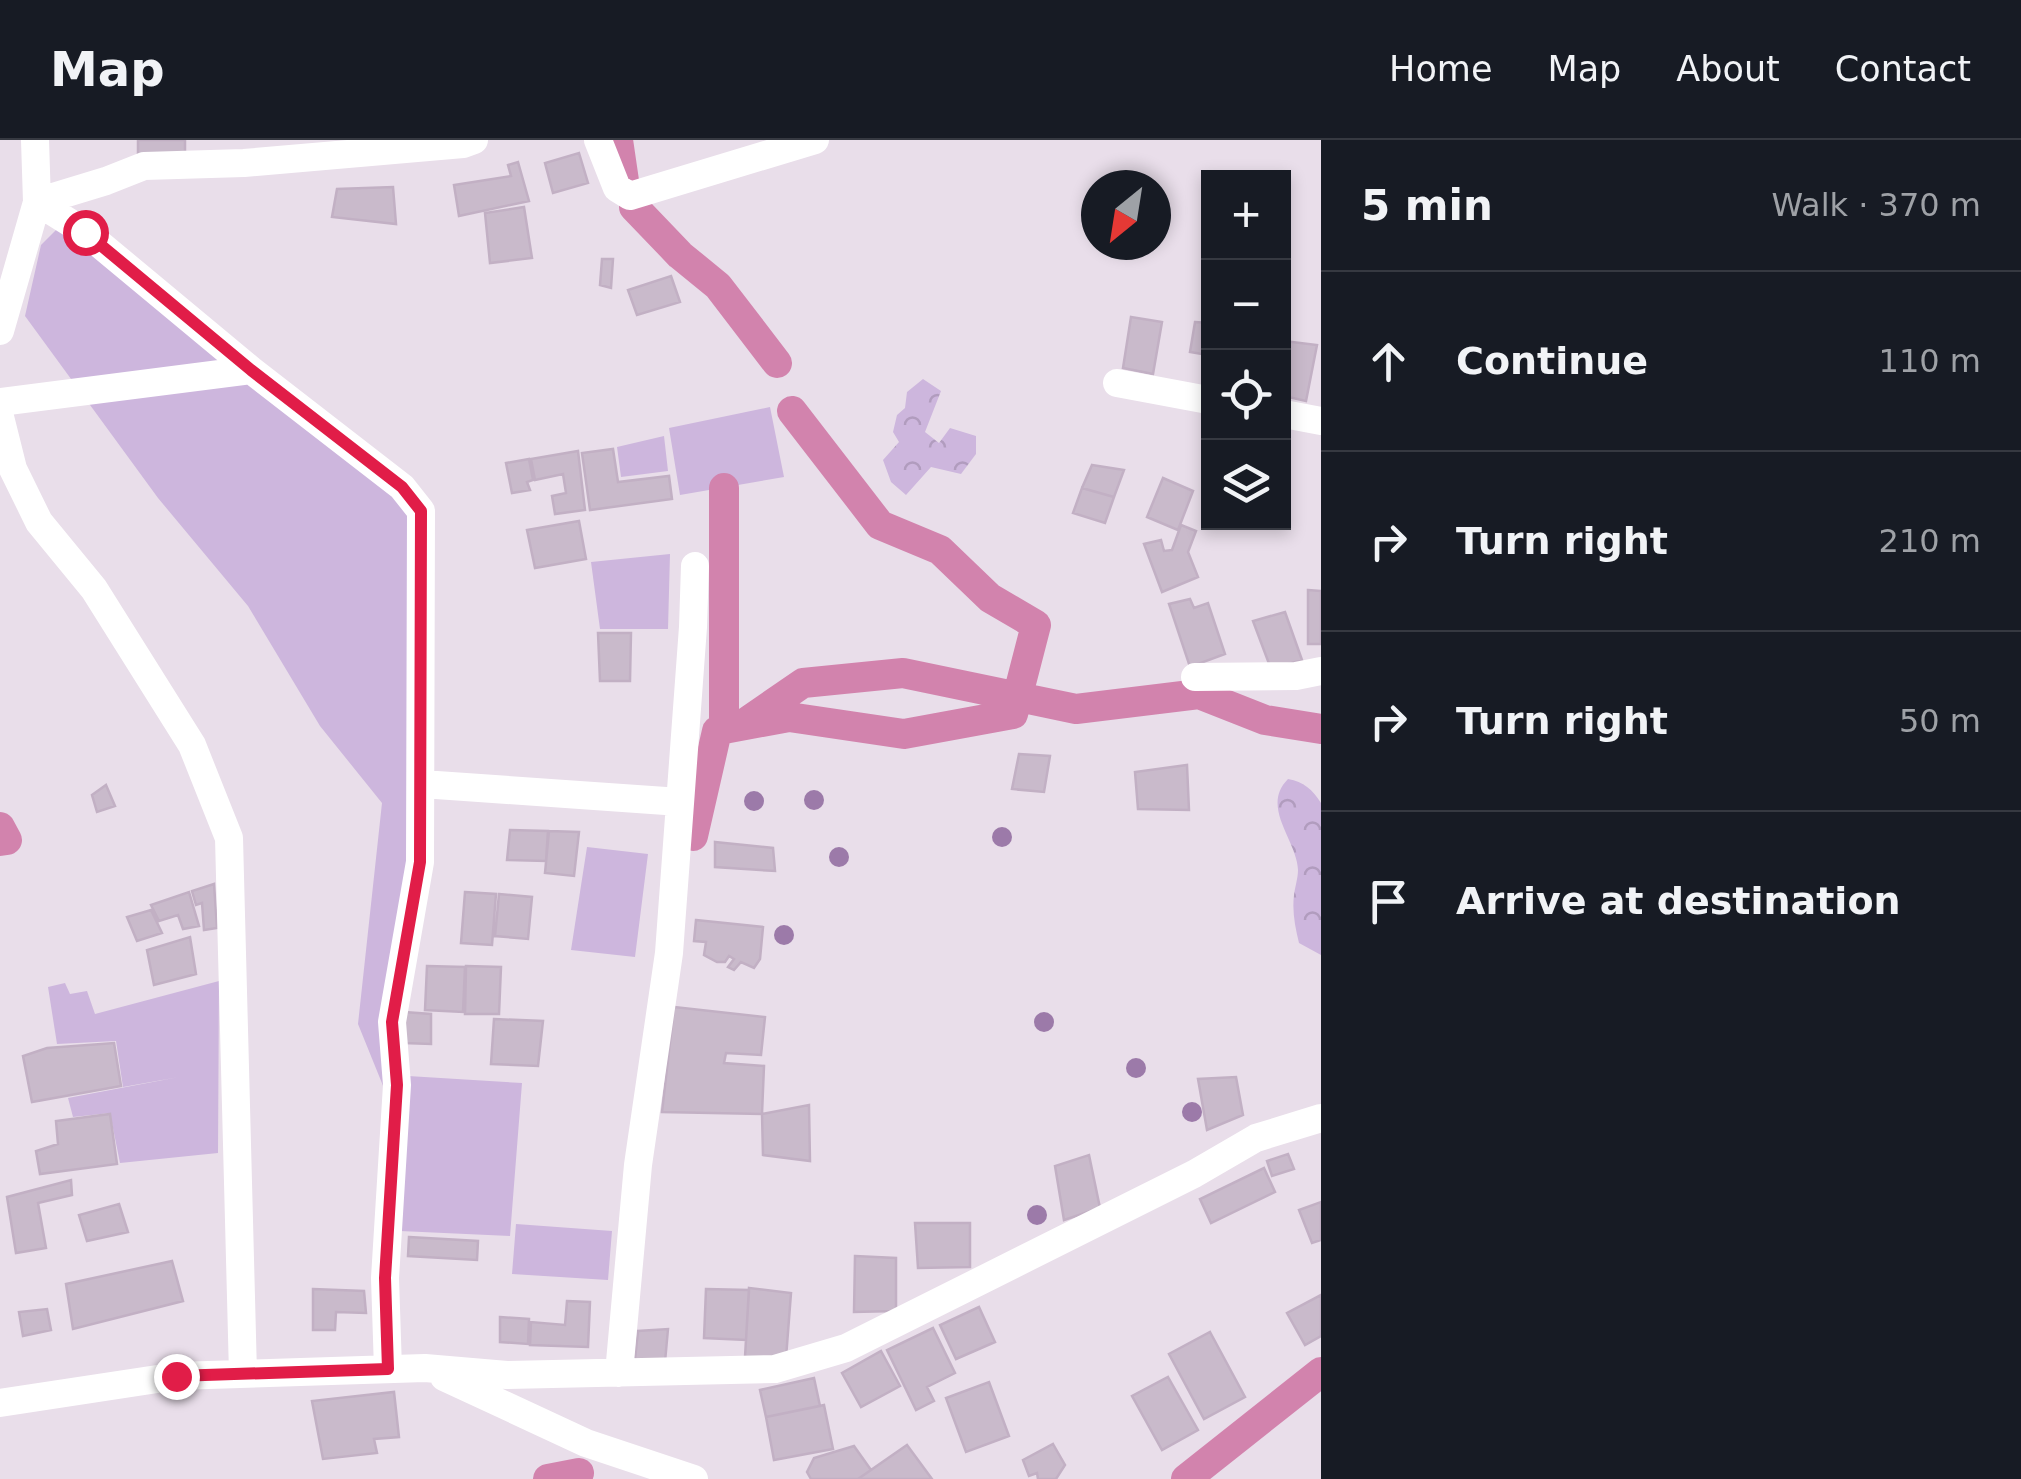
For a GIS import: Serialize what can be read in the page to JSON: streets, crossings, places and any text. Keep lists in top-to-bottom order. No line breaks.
{"north":"bottom left","page":{"header":"Map","nav":["Home","Map","About","Contact"],"heading":["5 min","Walk · 370 m"],"map_buttons":["+","−"],"list":[["Continue","110 m"],["Turn right","210 m"],["Turn right","50 m"],"Arrive at destination"]}}
